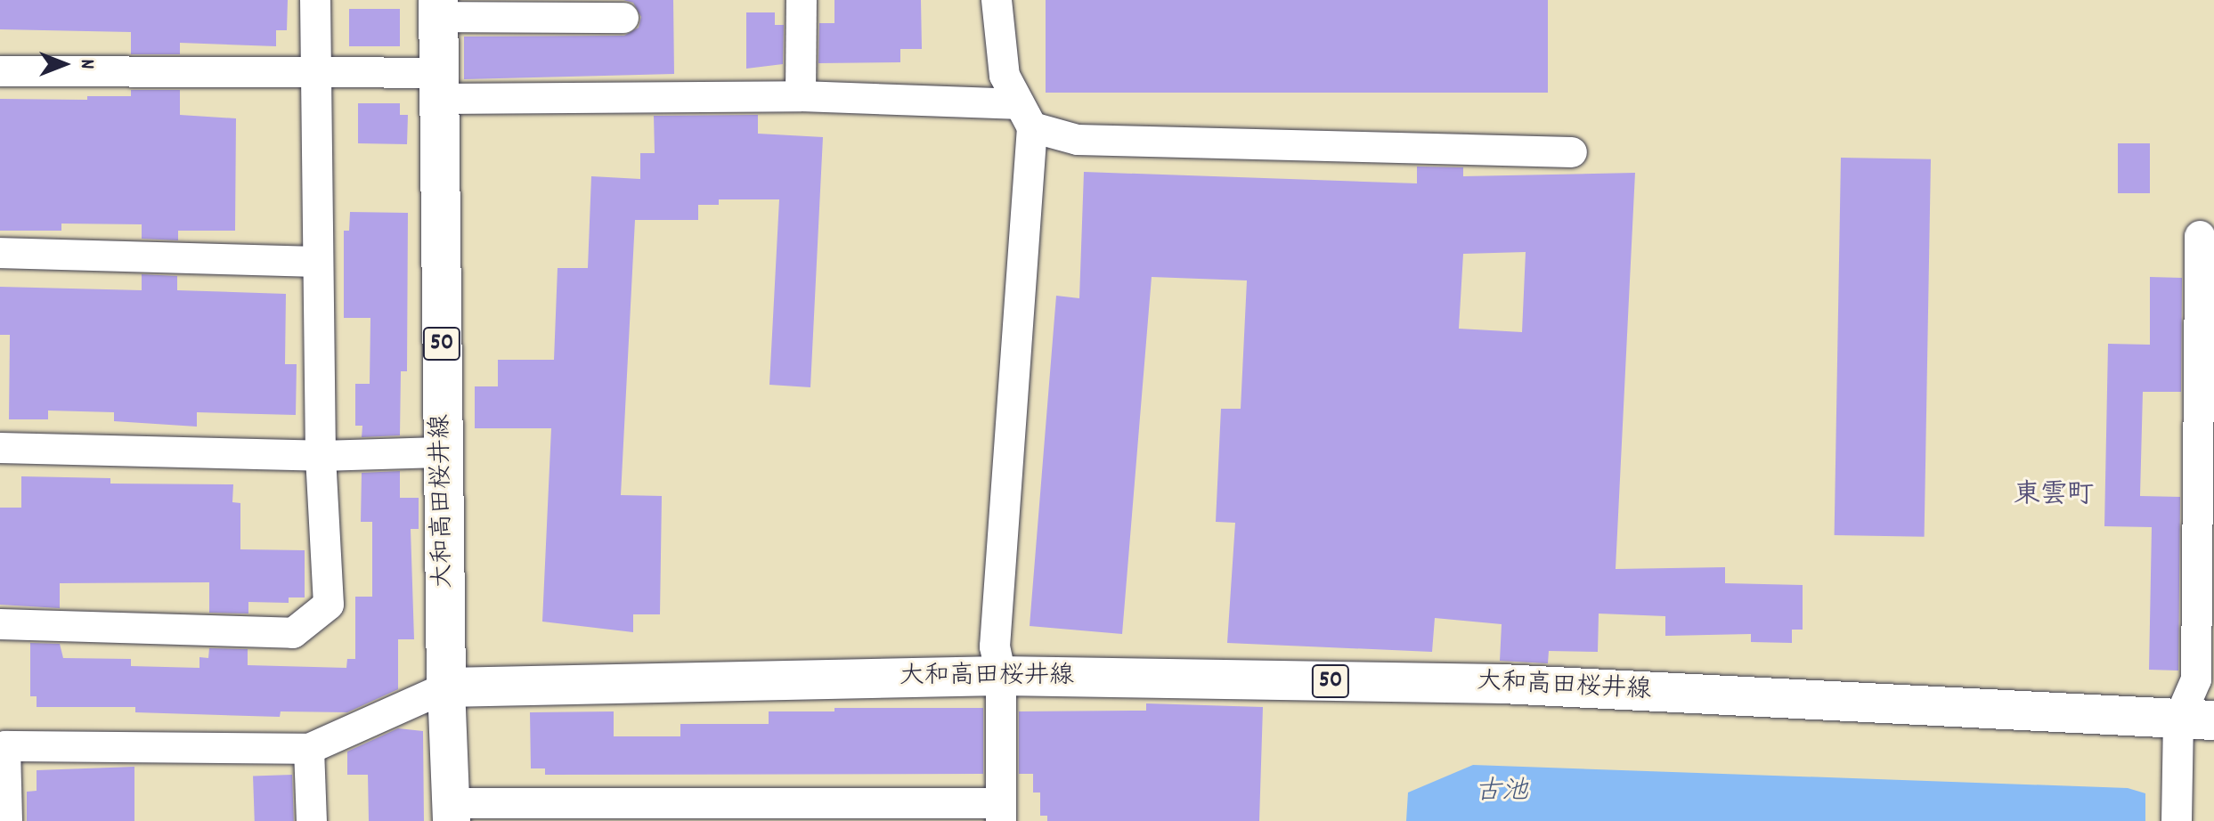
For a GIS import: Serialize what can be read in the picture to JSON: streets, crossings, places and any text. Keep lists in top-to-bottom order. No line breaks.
{"streets":{"main road":["50","大和高田桜井線"]},"districts":["東雲町"],"water":["古池"],"north":"right"}
